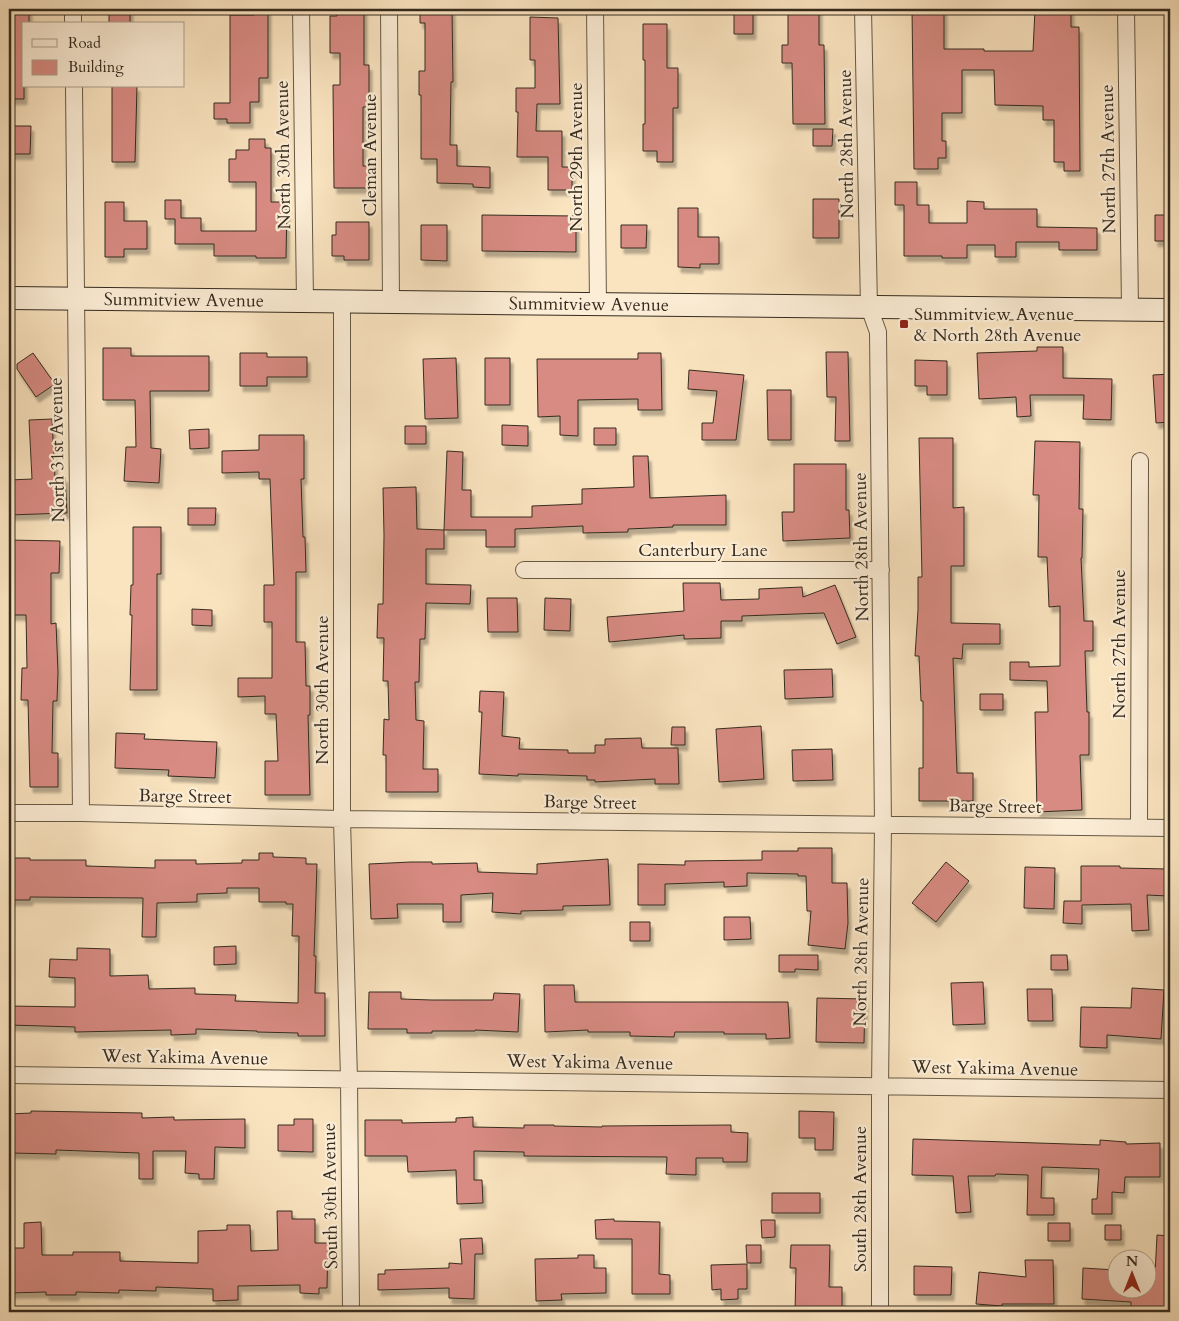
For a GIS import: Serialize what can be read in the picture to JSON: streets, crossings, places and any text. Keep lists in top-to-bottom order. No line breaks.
{"streets":{"main road":["Summitview Avenue"],"street":["North 28th Avenue","North 30th Avenue","Cleman Avenue","North 29th Avenue","North 27th Avenue","North 31st Avenue","Canterbury Lane","Barge Street","West Yakima Avenue","South 30th Avenue","South 28th Avenue"]},"crossings":[["North 28th Avenue","Summitview Avenue"],["North 28th Avenue","Canterbury Lane"],["North 28th Avenue","Barge Street"],["North 28th Avenue","West Yakima Avenue"],["North 28th Avenue","South 28th Avenue"],["North 30th Avenue","Summitview Avenue"],["North 30th Avenue","Barge Street"],["North 30th Avenue","West Yakima Avenue"],["North 30th Avenue","South 30th Avenue"],["Cleman Avenue","Summitview Avenue"],["North 29th Avenue","Summitview Avenue"],["North 27th Avenue","Summitview Avenue"],["North 27th Avenue","Barge Street"],["Summitview Avenue","North 31st Avenue"],["North 31st Avenue","Barge Street"],["West Yakima Avenue","South 30th Avenue"],["West Yakima Avenue","South 28th Avenue"]],"places":{"transit":["Summitview Avenue & North 28th Avenue"]},"legend":["Road","Building"],"north":"top"}
